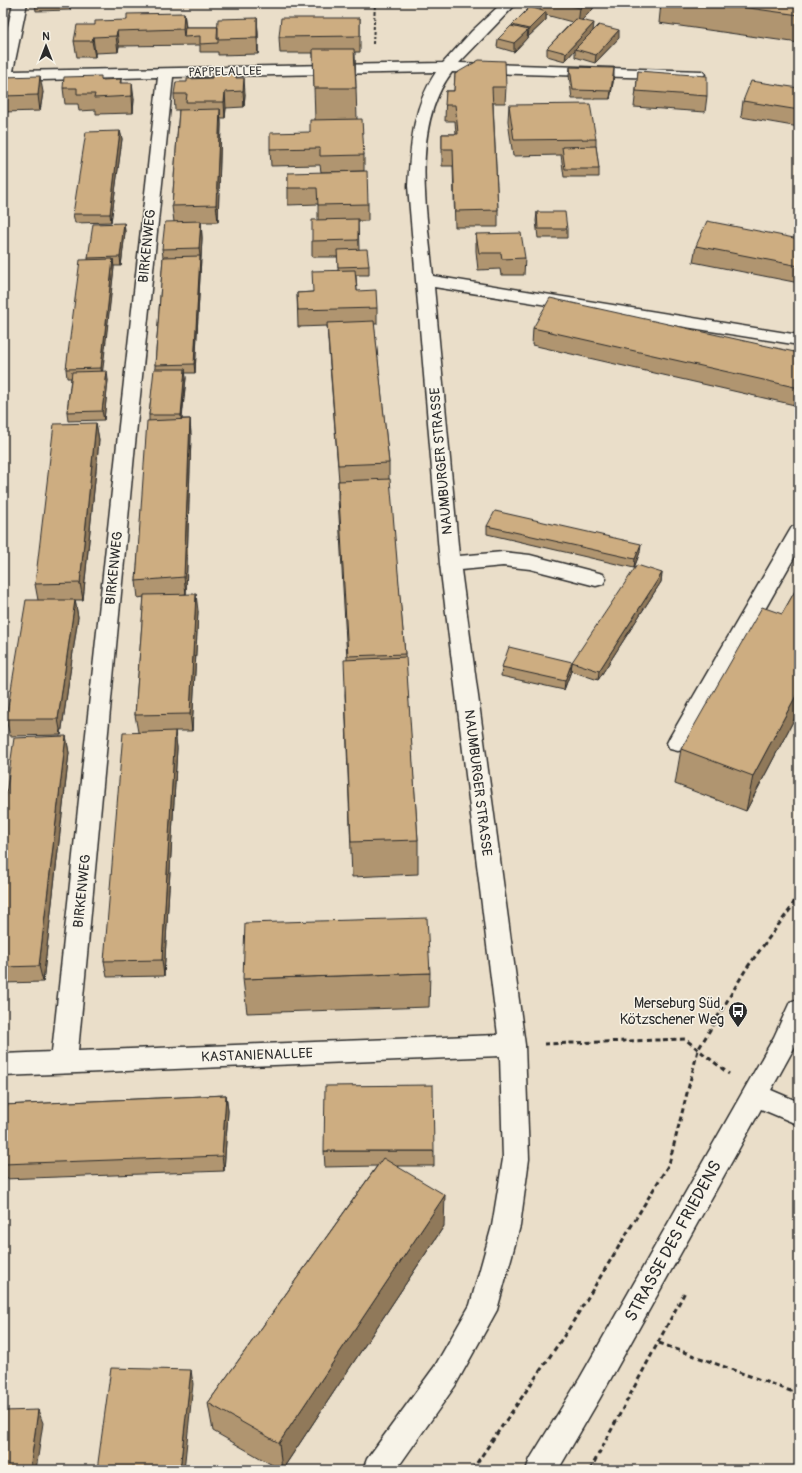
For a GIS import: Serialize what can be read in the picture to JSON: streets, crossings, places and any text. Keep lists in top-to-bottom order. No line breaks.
{"streets":{"street":["PAPPELALLEE","BIRKENWEG","NAUMBURGER STRASSE","KASTANIENALLEE","STRASSE DES FRIEDENS"]},"crossings":[["PAPPELALLEE","BIRKENWEG"],["PAPPELALLEE","NAUMBURGER STRASSE"],["BIRKENWEG","KASTANIENALLEE"],["NAUMBURGER STRASSE","KASTANIENALLEE"]],"places":{"bus stop":["Merseburg Süd, Kötzschener Weg"]},"north":"top"}
